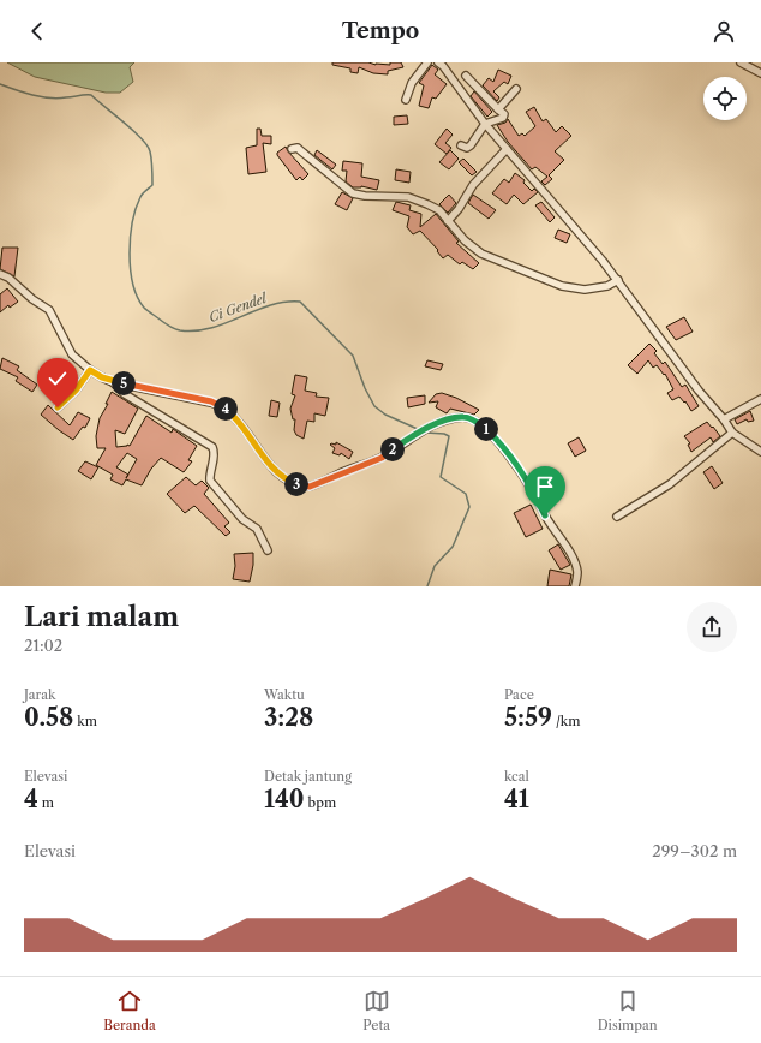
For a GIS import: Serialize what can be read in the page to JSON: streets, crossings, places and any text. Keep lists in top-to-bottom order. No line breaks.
{"water":["Ci Gendel"],"page":{"header":"Tempo","pins":["5","4","1","2","3"],"heading":["Lari malam","21:02"],"stats":[["Jarak","0.58 km"],["Waktu","3:28"],["Pace","5:59 /km"],["Elevasi","4 m"],["Detak jantung","140 bpm"],["kcal","41"]],"chart":["Elevasi","299–302 m"],"tabs":["Beranda","Peta","Disimpan"]}}
